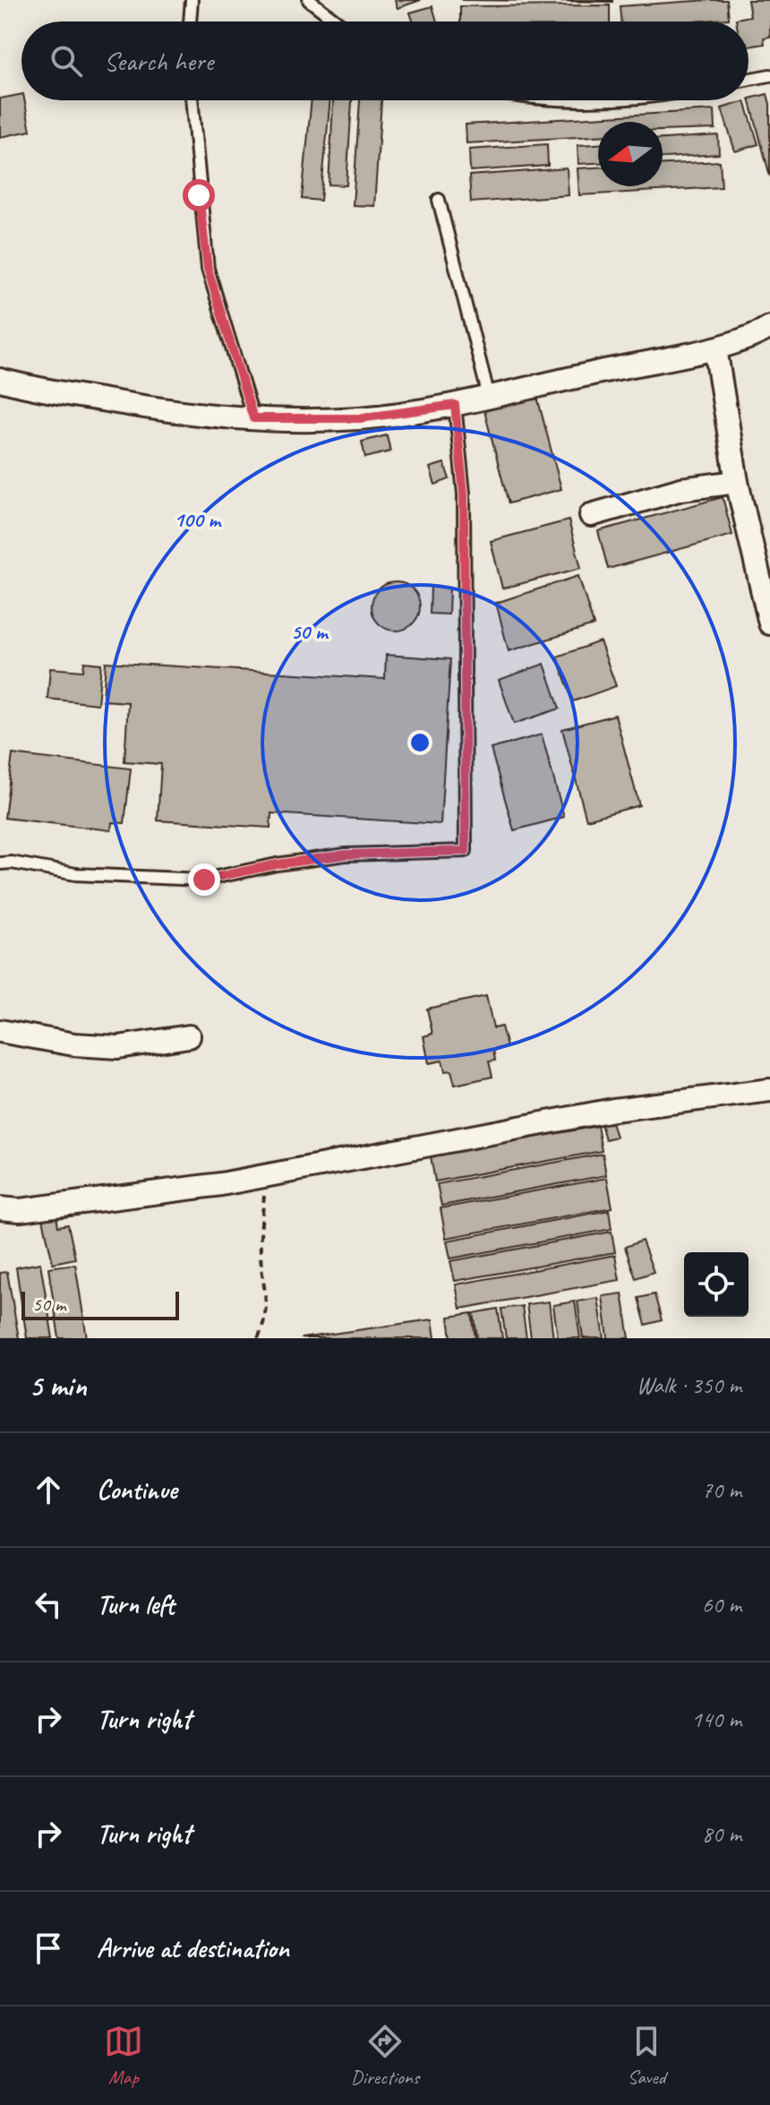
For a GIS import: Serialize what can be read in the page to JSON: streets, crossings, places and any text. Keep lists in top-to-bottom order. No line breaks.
{"scale_bar":"50 m","north":"left","page":{"search":"Search here","scale":"50 m","heading":["5 min","Walk · 350 m"],"list":[["Continue","70 m"],["Turn left","60 m"],["Turn right","140 m"],["Turn right","80 m"],"Arrive at destination"],"nav":["Map","Directions","Saved"]},"rings":["100 m","50 m"]}
